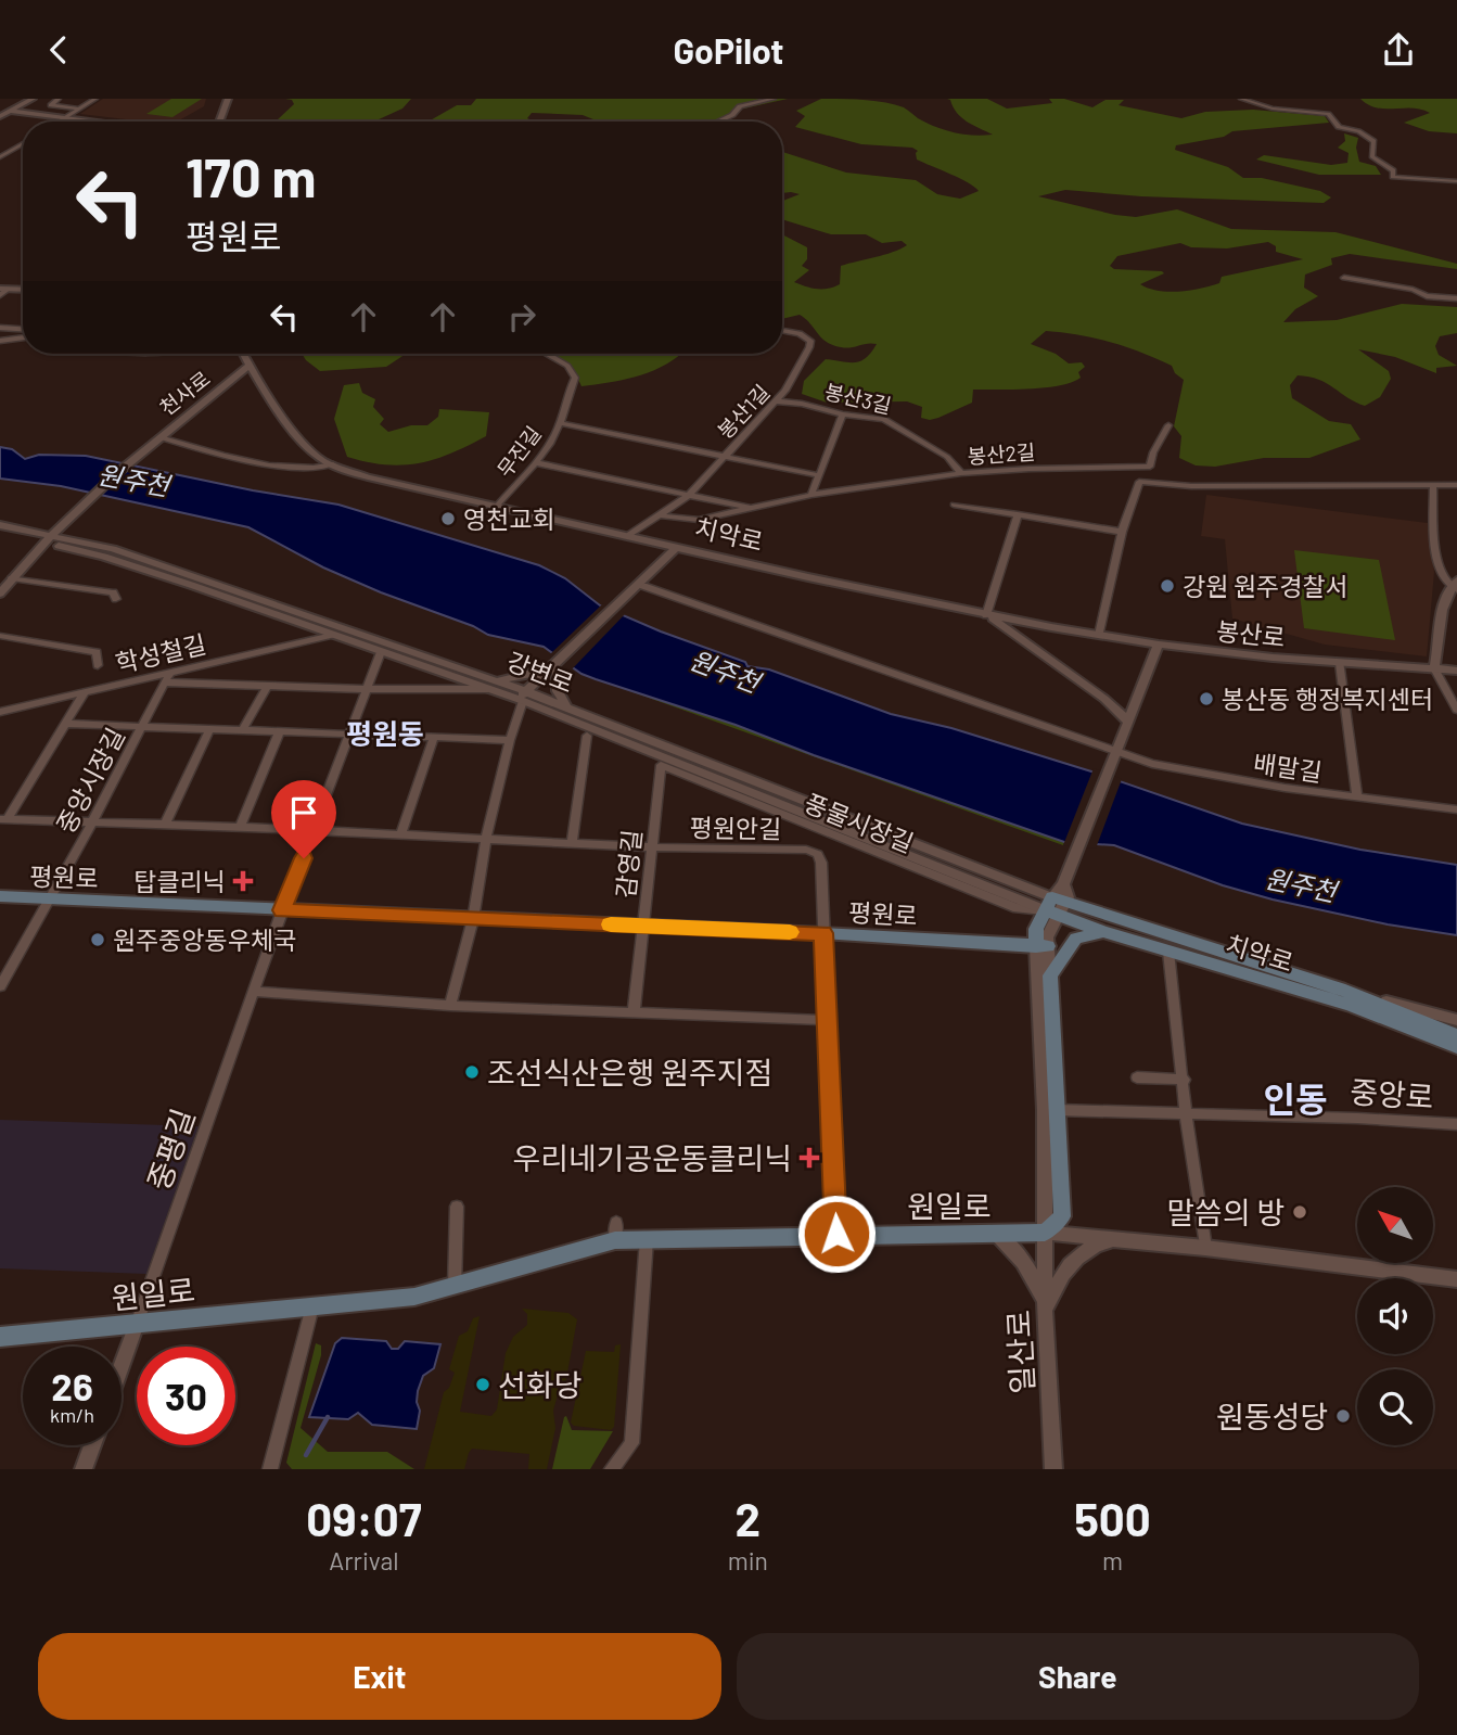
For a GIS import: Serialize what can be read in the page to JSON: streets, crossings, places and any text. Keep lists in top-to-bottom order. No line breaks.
{"streets":{"main road":["치악로","평원로","원일로"],"street":["천사로","봉산3길","봉산1길","무진길","봉산2길","봉산로","학성철길","강변로","배말길","중앙시장길","풍물시장길","평원안길","감영길","중앙로","중평길","일산로"]},"crossings":[["천사로","치악로"],["천사로","강변로"],["봉산3길","봉산1길"],["봉산3길","봉산2길"],["봉산1길","무진길"],["봉산1길","봉산2길"],["봉산1길","치악로"],["무진길","치악로"],["치악로","봉산로"],["치악로","강변로"],["치악로","풍물시장길"],["학성철길","강변로"],["학성철길","중앙시장길"],["학성철길","평원안길"],["강변로","풍물시장길"],["강변로","중평길"],["중앙시장길","평원안길"],["중앙시장길","평원로"],["풍물시장길","감영길"],["평원안길","감영길"],["평원안길","평원로"],["평원안길","중평길"],["감영길","평원로"],["평원로","중평길"],["중평길","원일로"],["원일로","일산로"]],"districts":["평원동","인동"],"water":["원주천"],"places":{"other":["영천교회","강원 원주경찰서","봉산동 행정복지센터","원주중앙동우체국","조선식산은행 원주지점","말씀의 방","선화당","원동성당"],"health":["탑클리닉","우리네기공운동클리닉"]},"north":"top left","page":{"header":"GoPilot","turn":["170 m","평원로"],"speed":"26 km/h","limit":"30","eta":["09:07","Arrival","2","min","500","m"],"buttons":["Exit","Share"]}}
